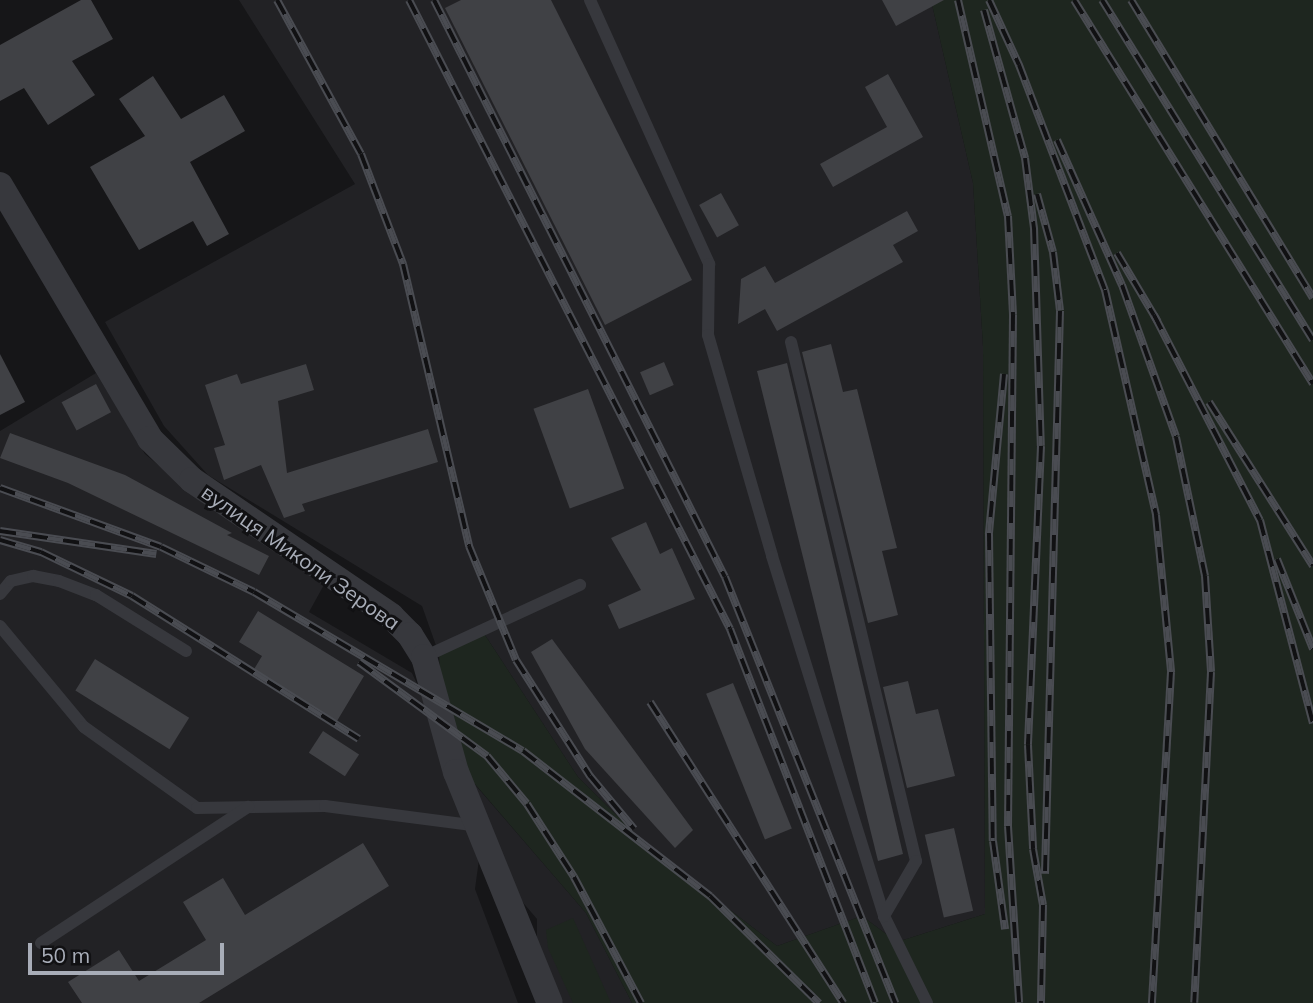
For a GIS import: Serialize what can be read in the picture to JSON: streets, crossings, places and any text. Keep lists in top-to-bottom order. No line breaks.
{"streets":{"street":["вулиця Миколи Зерова"]},"scale_bar":"50 m"}
